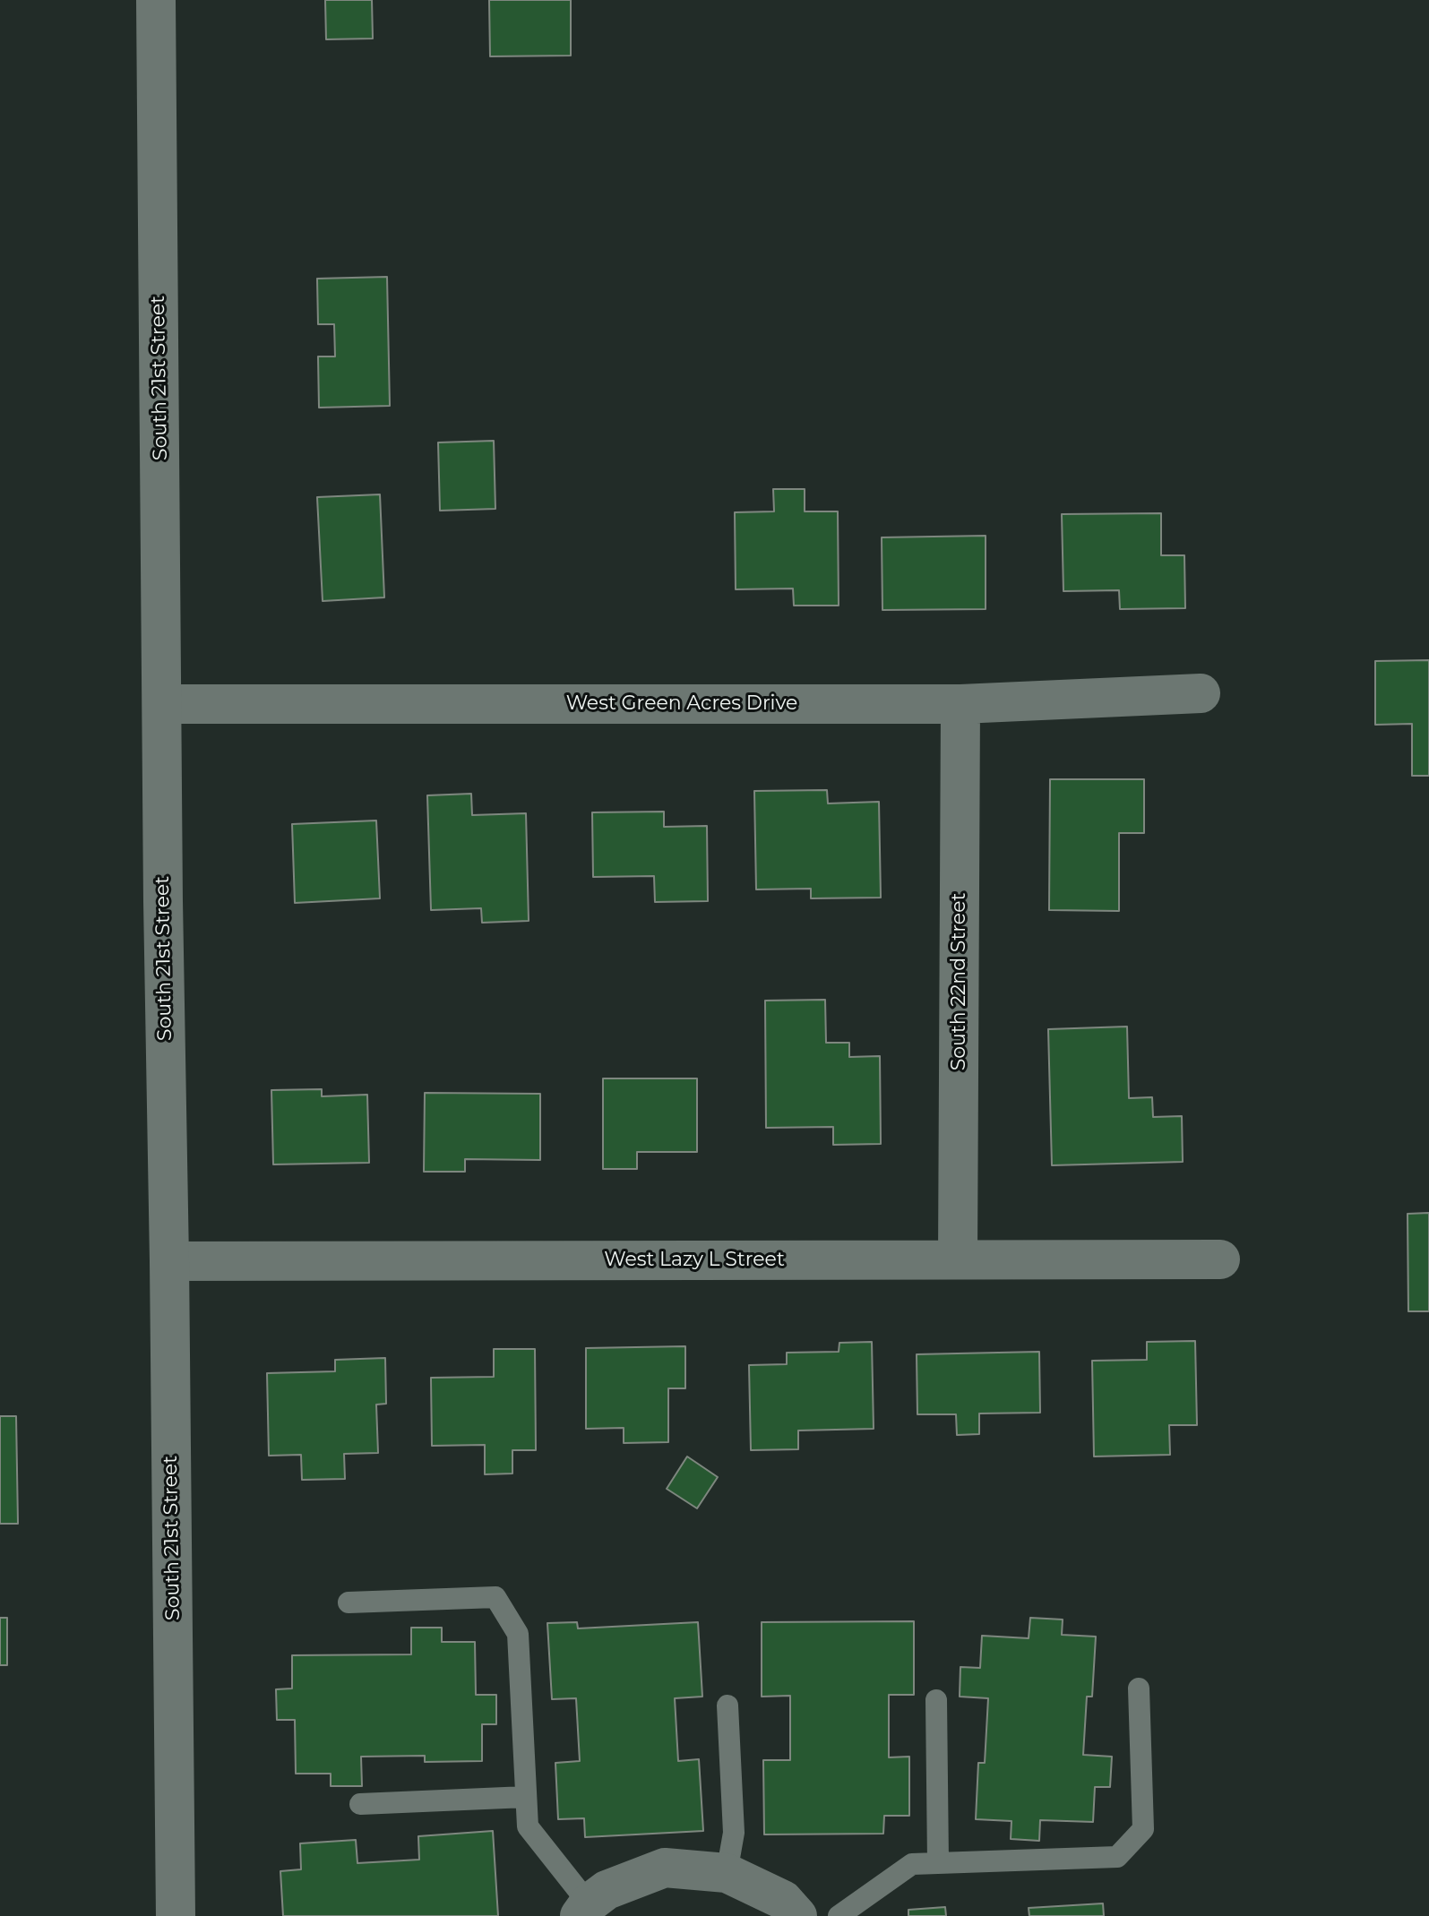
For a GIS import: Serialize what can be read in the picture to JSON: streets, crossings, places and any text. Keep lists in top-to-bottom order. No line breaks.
{"streets":{"street":["South 21st Street","West Green Acres Drive","South 22nd Street","West Lazy L Street"]},"crossings":[["South 21st Street","West Green Acres Drive"],["South 21st Street","West Lazy L Street"],["West Green Acres Drive","South 22nd Street"],["South 22nd Street","West Lazy L Street"]]}
